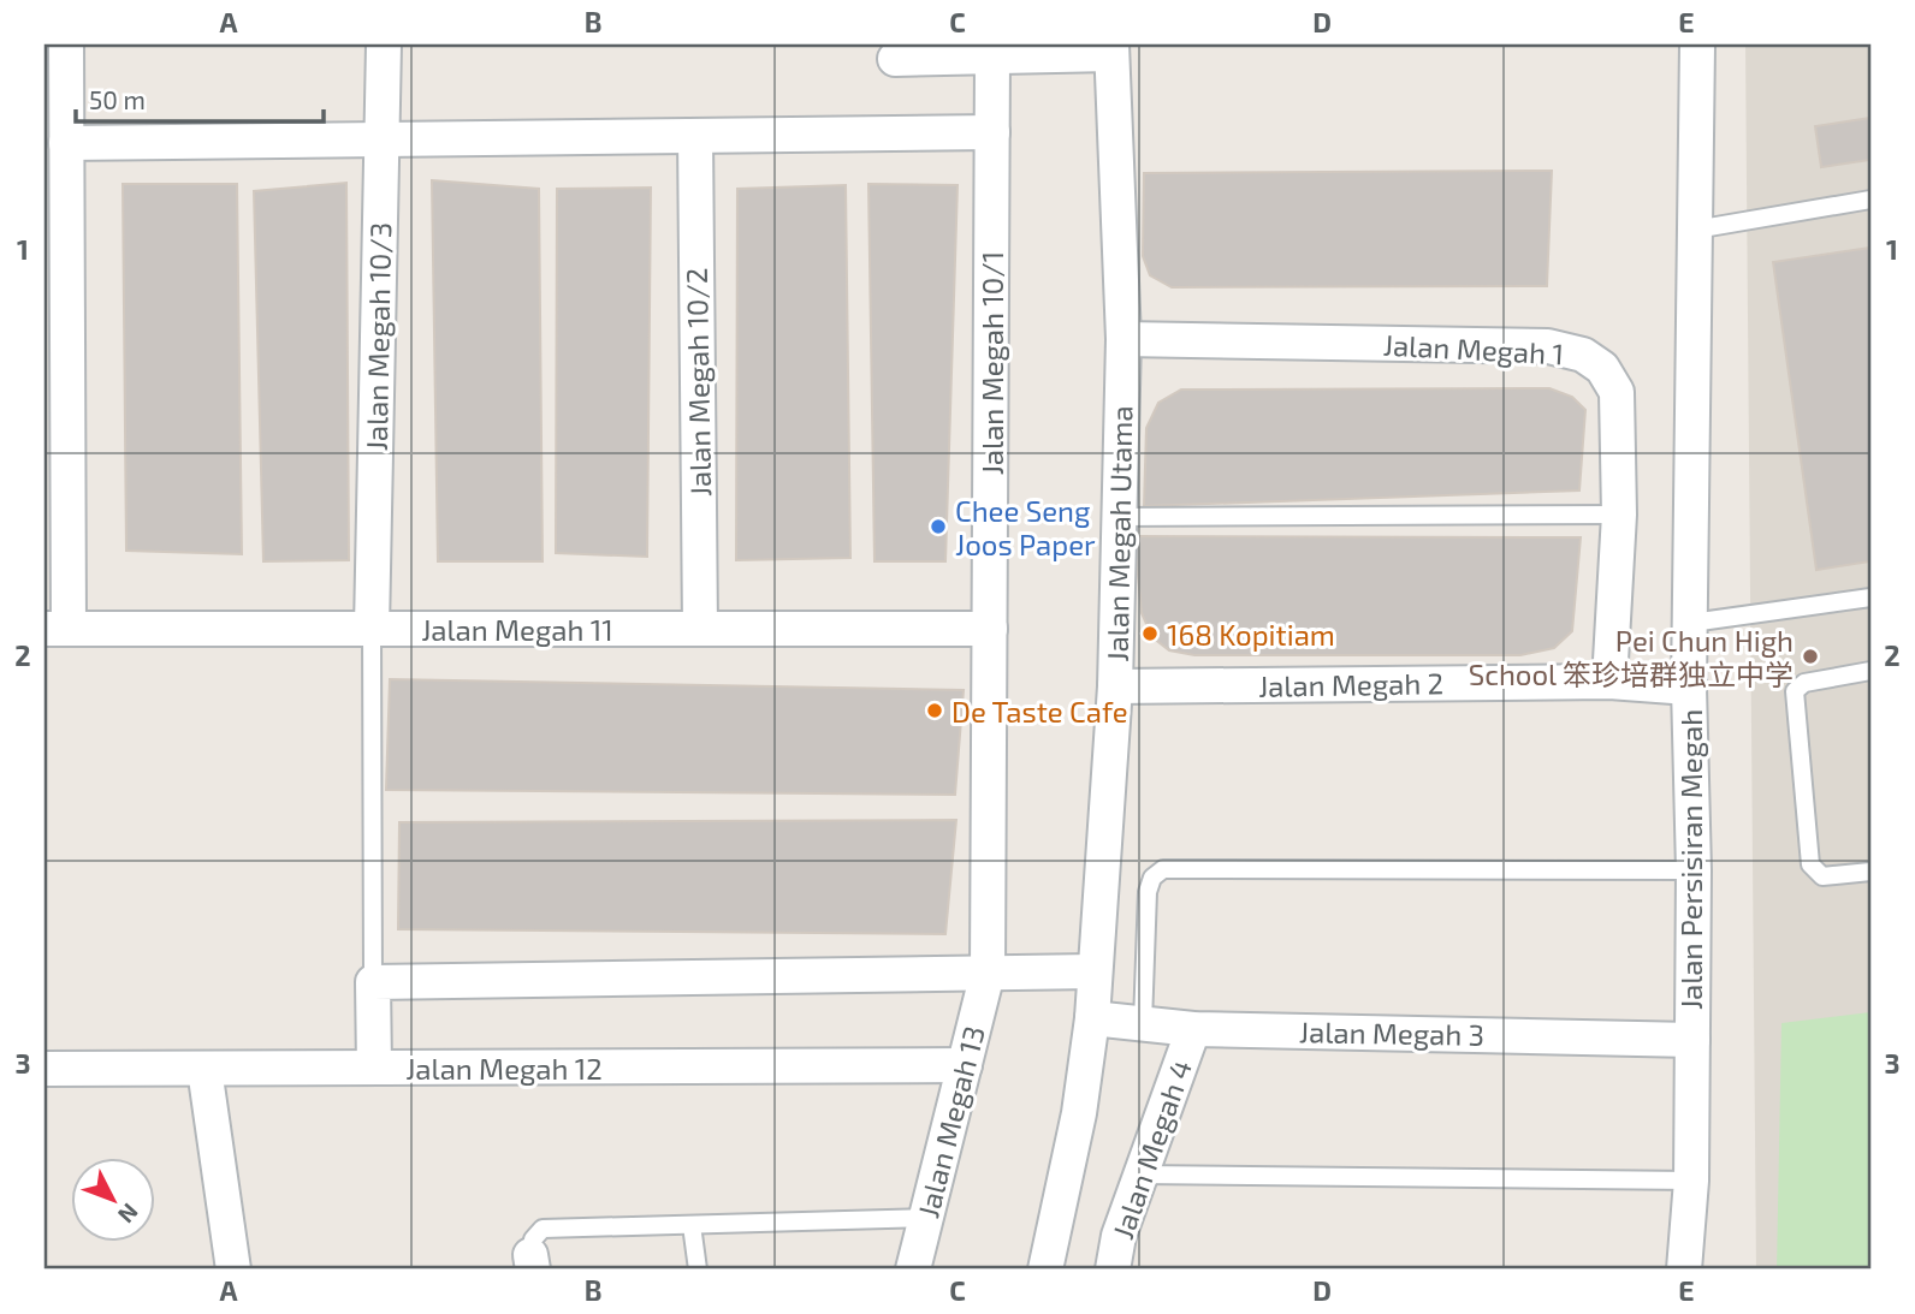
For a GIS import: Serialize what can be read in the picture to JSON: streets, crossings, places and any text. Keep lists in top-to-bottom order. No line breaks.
{"streets":{"street":["Jalan Megah 10/3","Jalan Megah 1","Jalan Megah 10/1","Jalan Megah 10/2","Jalan Megah Utama","Jalan Megah 11","Jalan Megah 2","Jalan Persisiran Megah","Jalan Megah 3","Jalan Megah 12","Jalan Megah 13","Jalan Megah 4"]},"crossings":[["Jalan Megah 10/3","Jalan Megah 11"],["Jalan Megah 1","Jalan Megah Utama"],["Jalan Megah 1","Jalan Megah 2"],["Jalan Megah 10/1","Jalan Megah 11"],["Jalan Megah 10/1","Jalan Megah 13"],["Jalan Megah 10/2","Jalan Megah 11"],["Jalan Megah Utama","Jalan Megah 2"],["Jalan Megah Utama","Jalan Megah 3"],["Jalan Megah 2","Jalan Persisiran Megah"],["Jalan Persisiran Megah","Jalan Megah 3"],["Jalan Megah 3","Jalan Megah 4"],["Jalan Megah 12","Jalan Megah 13"]],"places":["Chee Seng Joos Paper","168 Kopitiam","Pei Chun High School 笨珍培群独立中学","De Taste Cafe"],"scale_bar":"50 m","north":"bottom right","grid":{"columns":["A","B","C","D","E"],"rows":["1","2","3"]}}
